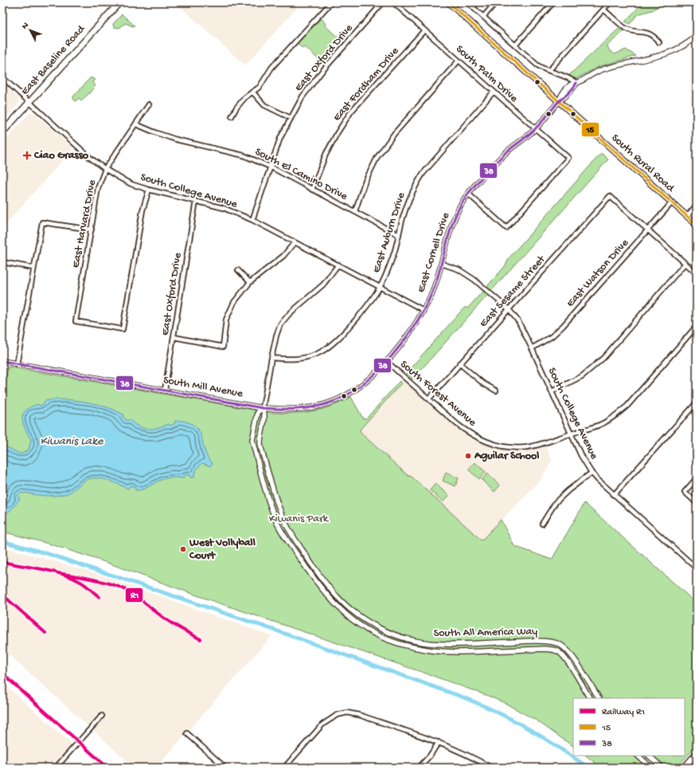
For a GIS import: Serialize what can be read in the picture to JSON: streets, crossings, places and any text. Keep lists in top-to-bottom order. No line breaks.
{"streets":{"main road":["East Baseline Road","South Rural Road"],"street":["East Oxford Drive","South Palm Drive","East Fordham Drive","South El Camino Drive","South College Avenue","East Harvard Drive","East Auburn Drive","East Cornell Drive","East Watson Drive","East Sesame Street","South Mill Avenue","South Forest Avenue","South All America Way"]},"crossings":[["East Oxford Drive","South El Camino Drive"],["East Oxford Drive","South College Avenue"],["East Oxford Drive","South Mill Avenue"],["East Baseline Road","South College Avenue"],["South Palm Drive","East Fordham Drive"],["South Palm Drive","East Auburn Drive"],["South Palm Drive","East Cornell Drive"],["East Fordham Drive","South El Camino Drive"],["South Rural Road","East Cornell Drive"],["South Rural Road","East Watson Drive"],["South El Camino Drive","East Harvard Drive"],["South El Camino Drive","East Auburn Drive"],["South College Avenue","East Harvard Drive"],["South College Avenue","East Auburn Drive"],["South College Avenue","East Cornell Drive"],["South College Avenue","East Watson Drive"],["South College Avenue","East Sesame Street"],["South College Avenue","South Forest Avenue"],["East Cornell Drive","South Mill Avenue"],["East Cornell Drive","South Forest Avenue"],["East Watson Drive","East Sesame Street"],["East Sesame Street","South Forest Avenue"],["South Mill Avenue","South Forest Avenue"],["South Mill Avenue","South All America Way"]],"water":["Kiwanis Lake"],"parks":["Kiwanis Park"],"places":{"health":["Ciao Grasso"],"other":["Aguilar School","West Vollyball Court"]},"lines":["transit line 15","transit line 38","rail line R1"],"legend":["Railway R1","15","38"],"north":"top left"}
